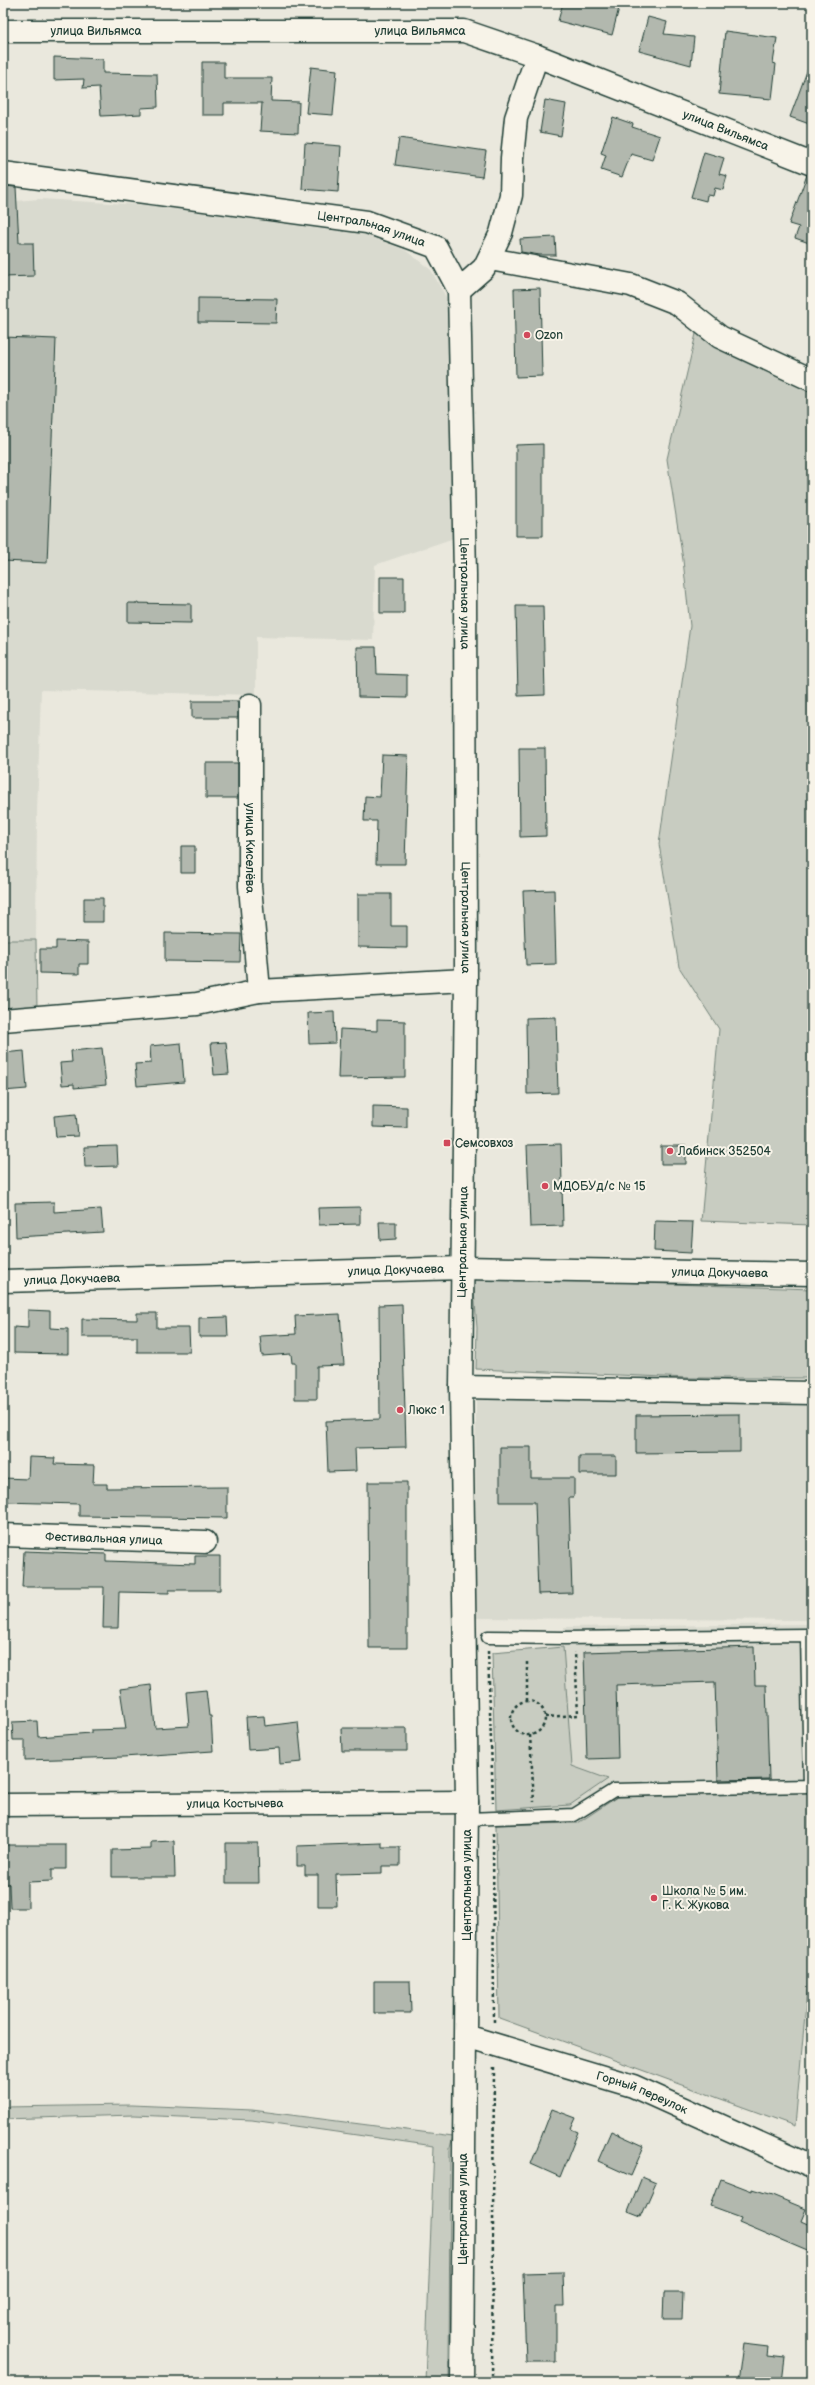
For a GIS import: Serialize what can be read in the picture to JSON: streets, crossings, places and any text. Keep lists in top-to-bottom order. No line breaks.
{"streets":{"street":["улица Вильямса","Центральная улица","улица Киселёва","улица Докучаева","Фестивальная улица","улица Костычева","Горный переулок"]},"crossings":[["Центральная улица","улица Докучаева"],["Центральная улица","улица Костычева"],["Центральная улица","Горный переулок"]],"places":{"other":["Ozon","Лабинск 352504","МДОБУд/с № 15","Люкс 1","Школа № 5 им. Г. К. Жукова"],"transit":["Семсовхоз"]}}
